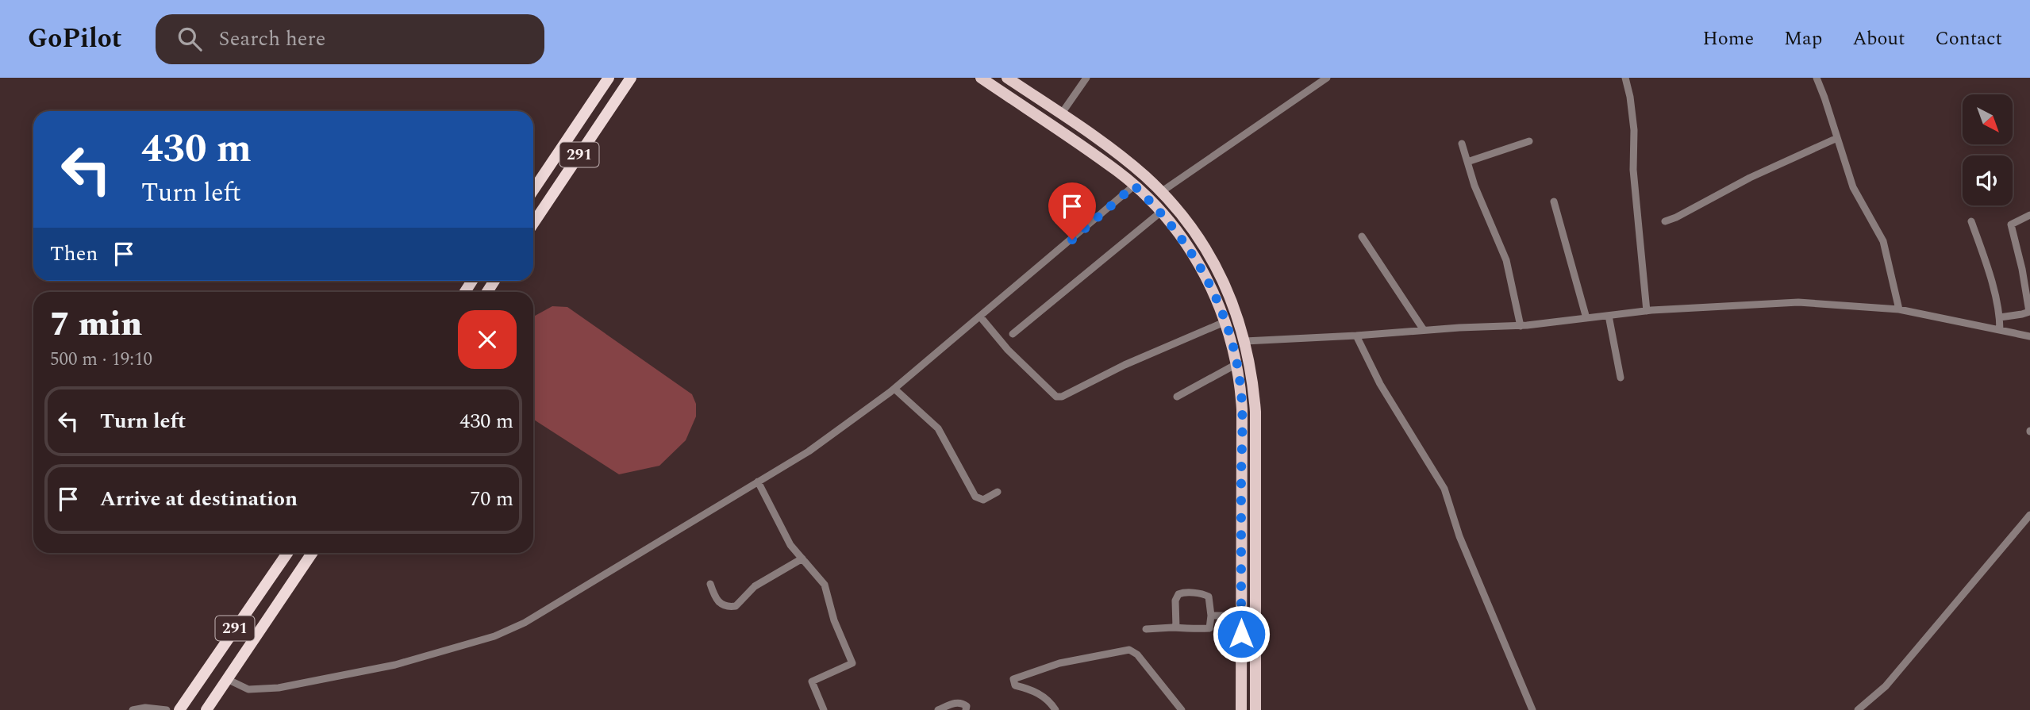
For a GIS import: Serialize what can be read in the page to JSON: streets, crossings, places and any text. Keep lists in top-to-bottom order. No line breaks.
{"streets":{"highway":["291"]},"north":"bottom right","page":{"header":"GoPilot","search":"Search here","nav":["Home","Map","About","Contact"],"turn":["430 m","Turn left"],"then":"Then","heading":["7 min","500 m · 19:10"],"list":[{"name":"Turn left","value":"430 m"},{"name":"Arrive at destination","value":"70 m"}]}}
